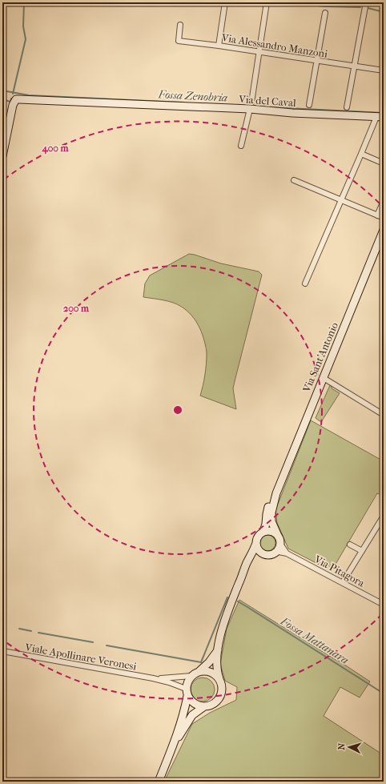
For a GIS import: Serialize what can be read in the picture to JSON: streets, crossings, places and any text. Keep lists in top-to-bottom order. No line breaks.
{"streets":{"main road":["Via del Caval","Via Sant'Antonio"],"street":["Via Alessandro Manzoni","Via Pitagora","Viale Apollinare Veronesi"]},"crossings":[["Via Sant'Antonio","Via Pitagora"],["Via Sant'Antonio","Viale Apollinare Veronesi"]],"water":["Fossa Zenobria","Fossa Mattanara"],"north":"left","rings":["400 m","200 m"]}
